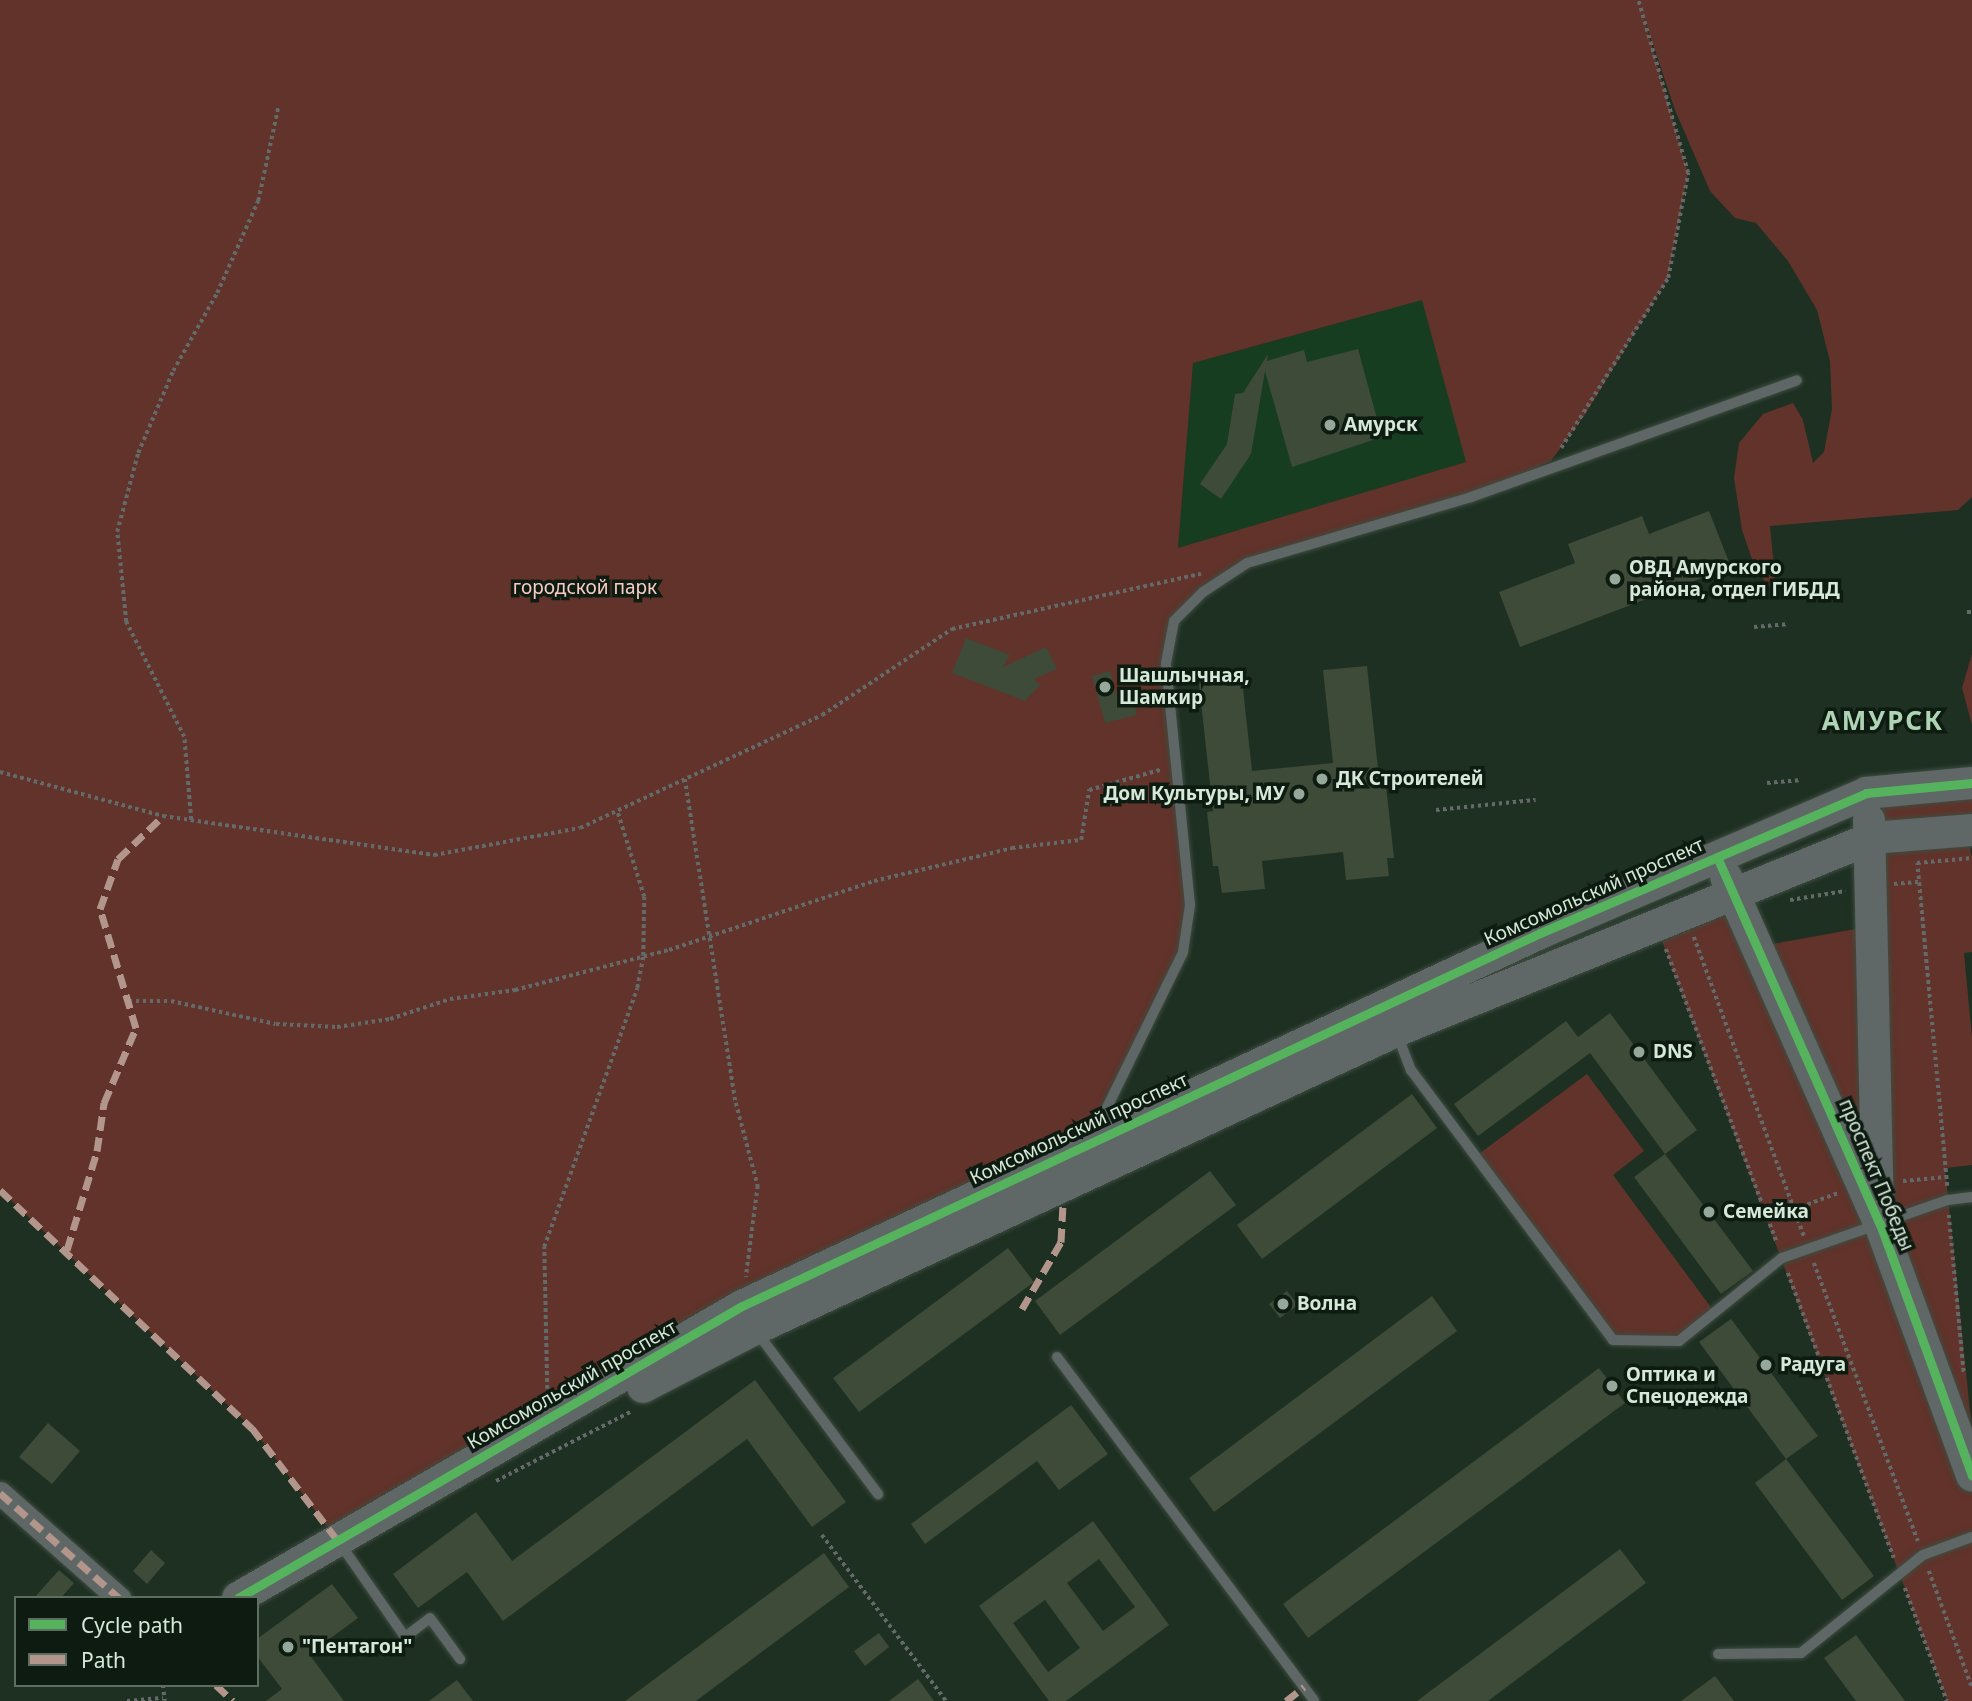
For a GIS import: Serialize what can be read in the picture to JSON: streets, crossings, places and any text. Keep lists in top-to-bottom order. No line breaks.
{"streets":{"street":["Комсомольский проспект","проспект Победы"]},"crossings":[["Комсомольский проспект","проспект Победы"]],"districts":["АМУРСК"],"parks":["городской парк"],"places":["Амурск","ОВД Амурского района, отдел ГИБДД","Шашлычная, Шамкир","ДК Строителей","Дом Культуры, МУ","DNS","Семейка","Волна","Радуга","Оптика и Спецодежда","\"Пентагон\""],"legend":["Cycle path","Path"]}
